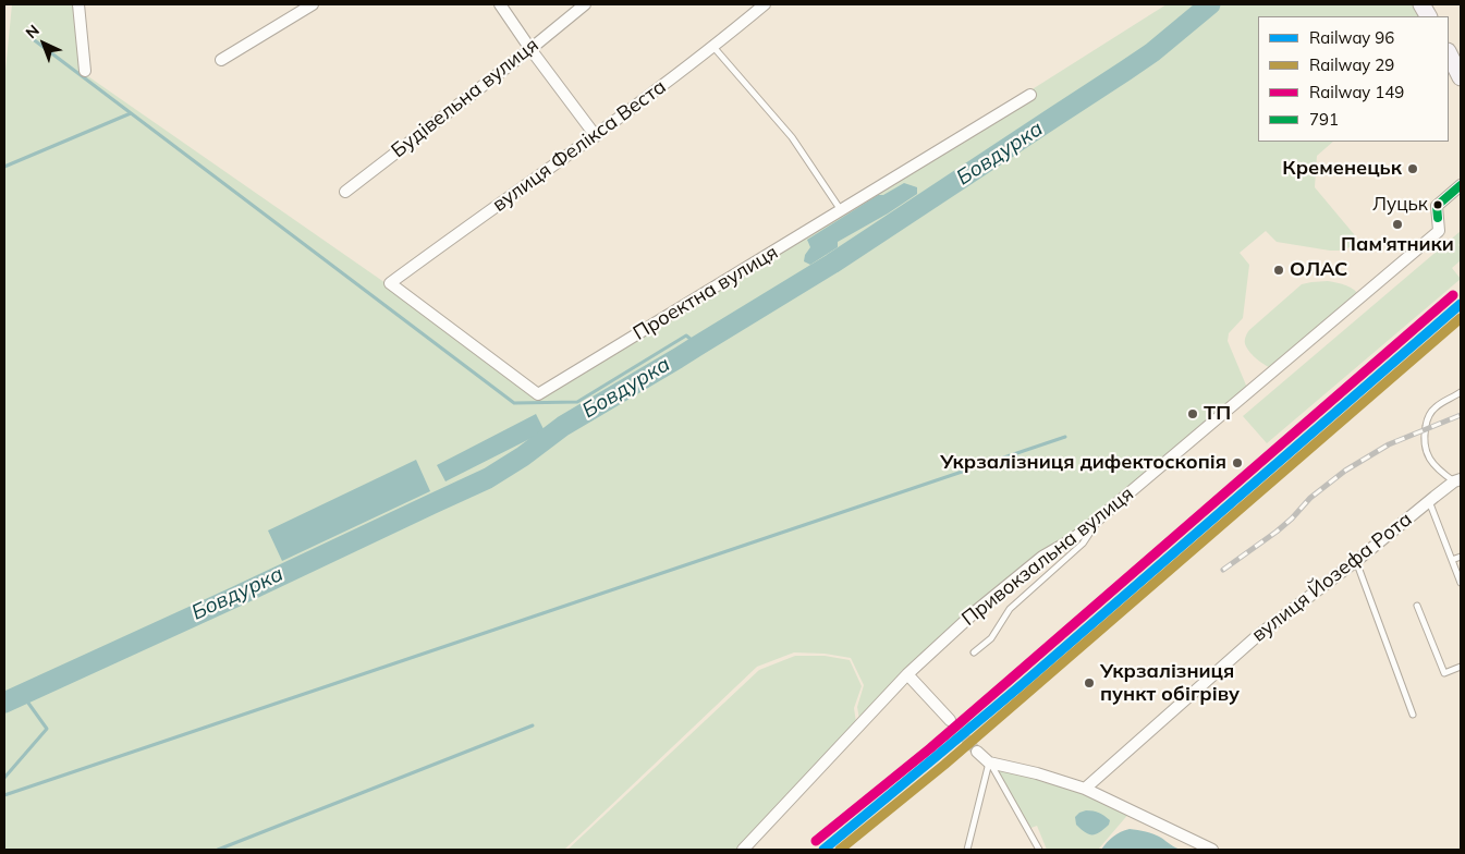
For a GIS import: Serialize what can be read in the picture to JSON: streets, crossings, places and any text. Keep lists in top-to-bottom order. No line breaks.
{"streets":{"street":["Будівельна вулиця","вулиця Фелікса Веста","Проектна вулиця","Привокзальна вулиця","вулиця Йозефа Рота"]},"crossings":[["вулиця Фелікса Веста","Проектна вулиця"]],"water":["Бовдурка"],"places":["Кременецьк","Луцьк","Пам'ятники","ОЛАС","ТП","Укрзалізниця дифектоскопія","Укрзалізниця пункт обігріву"],"lines":["transit line 791","rail line 149","rail line 96","rail line 29"],"legend":["Railway 96","Railway 29","Railway 149","791"],"north":"top left"}
